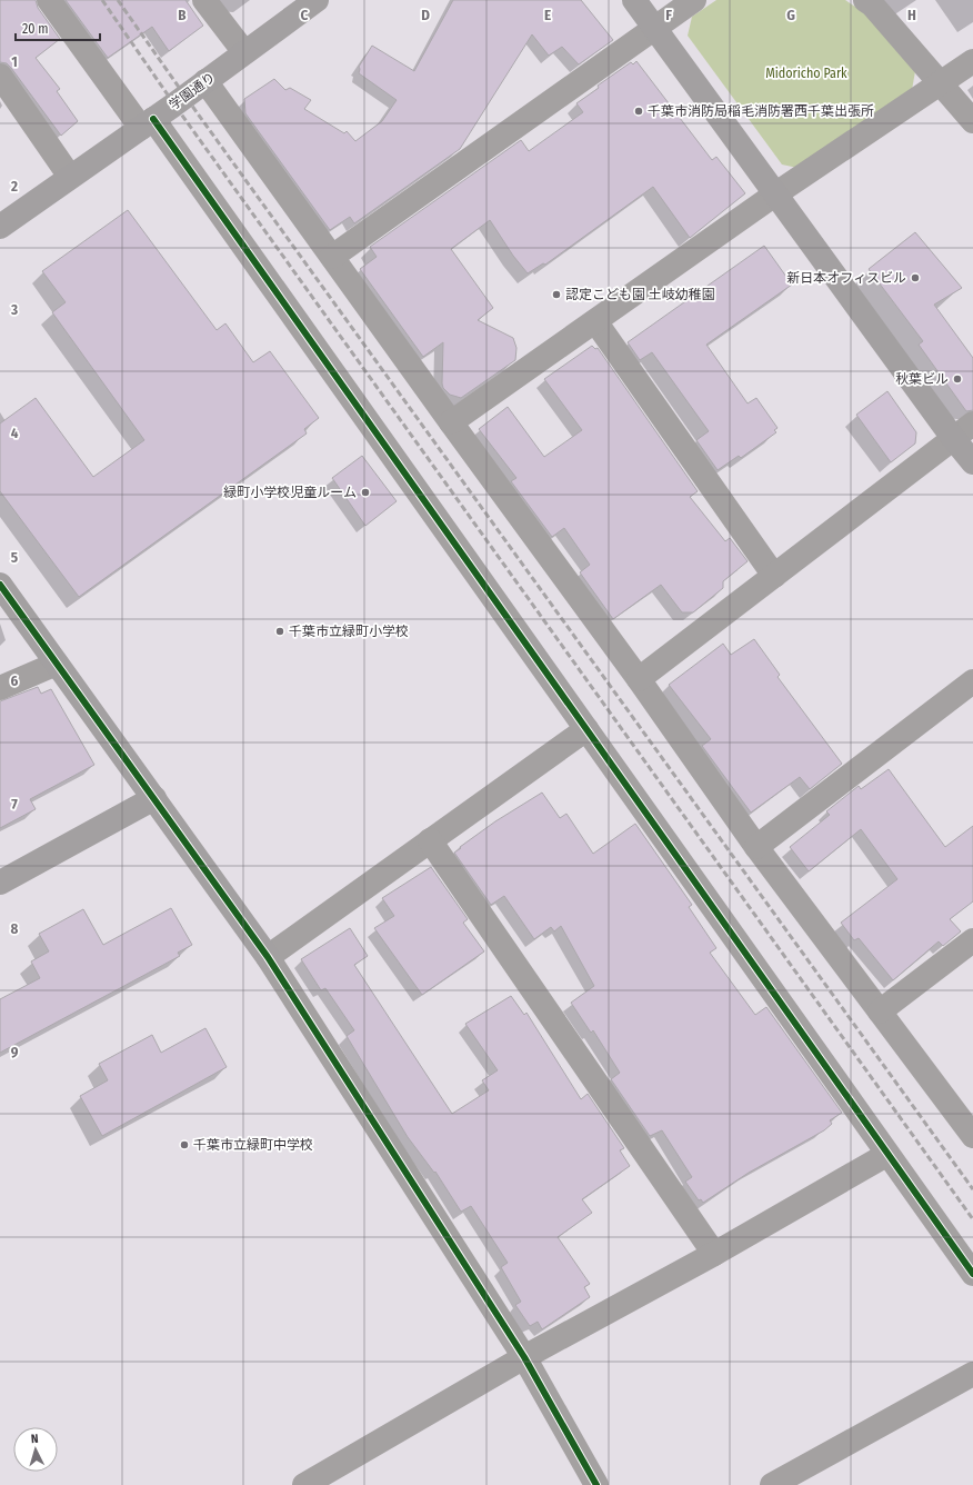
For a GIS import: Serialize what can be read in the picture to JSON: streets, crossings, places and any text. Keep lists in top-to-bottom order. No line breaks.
{"streets":{"street":["学園通り"]},"parks":["Midoricho Park"],"places":["千葉市消防局稲毛消防署西千葉出張所","新日本オフィスビル","認定こども園 土岐幼稚園","秋葉ビル","緑町小学校児童ルーム","千葉市立緑町小学校","千葉市立緑町中学校"],"scale_bar":"20 m","north":"top","grid":{"columns":["B","C","D","E","F","G","H"],"rows":["1","2","3","4","5","6","7","8","9"]}}
